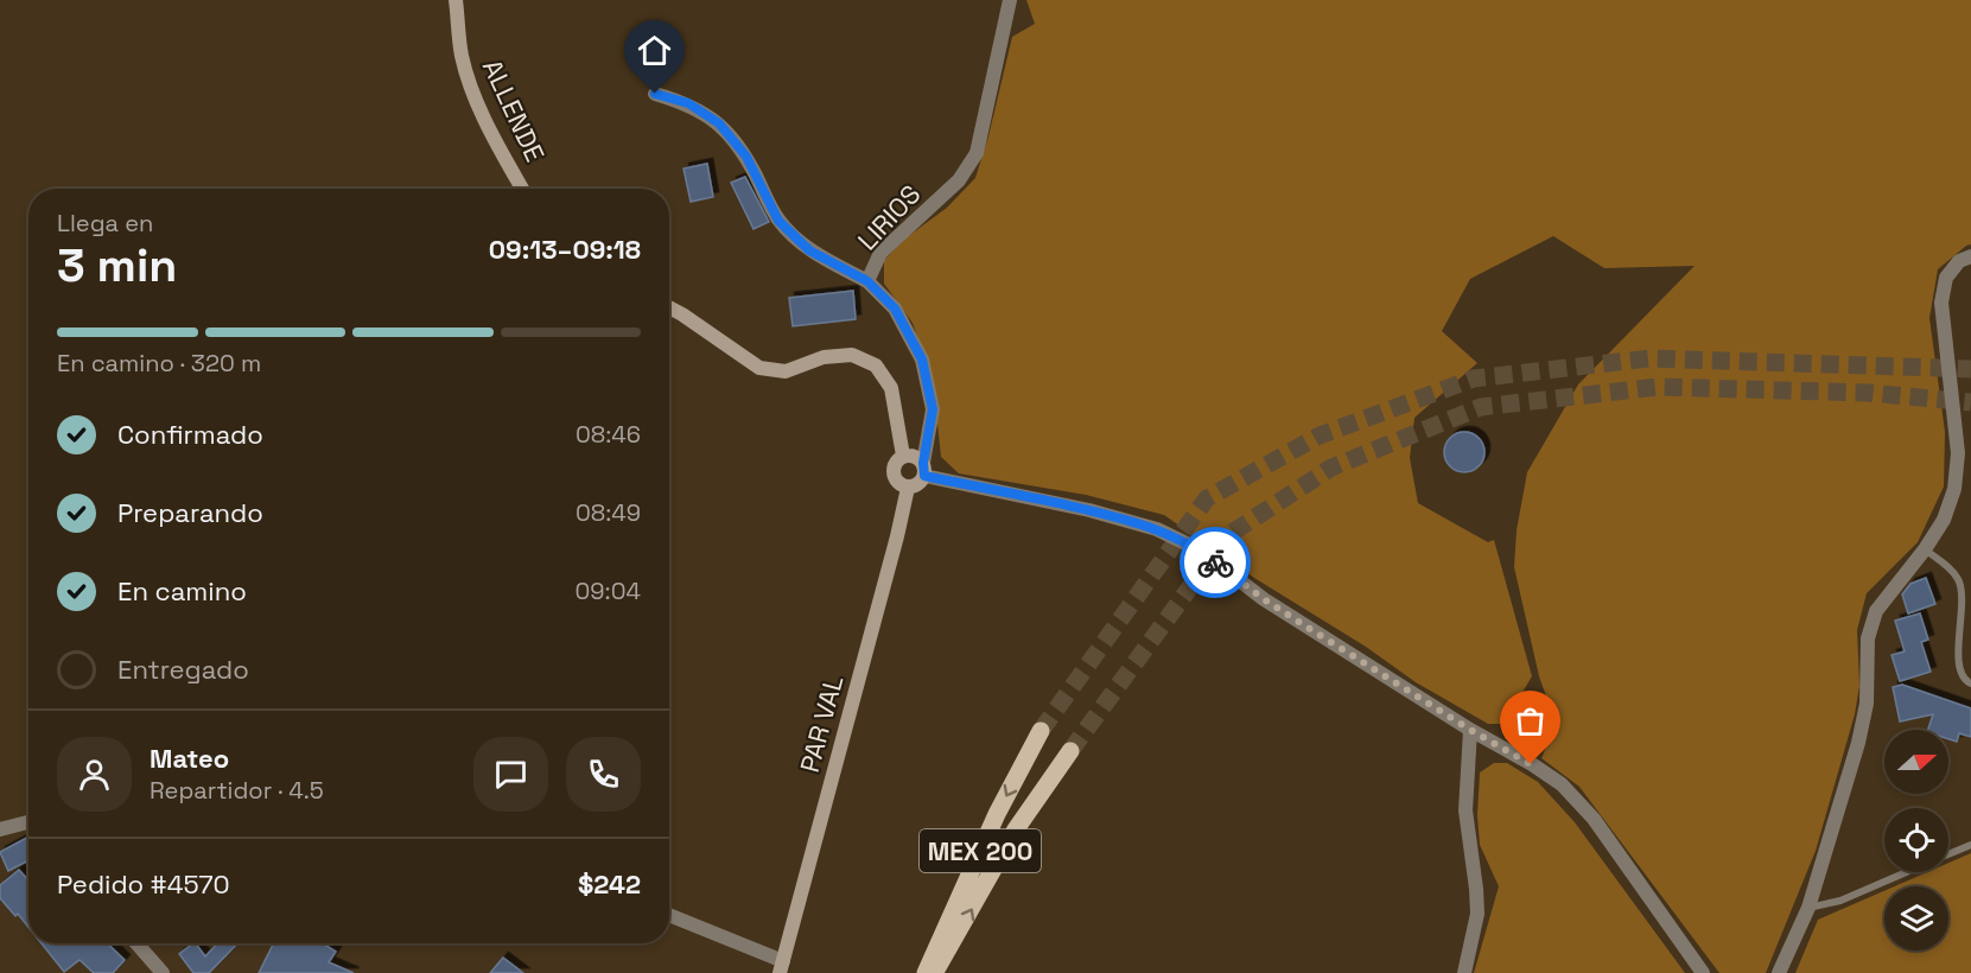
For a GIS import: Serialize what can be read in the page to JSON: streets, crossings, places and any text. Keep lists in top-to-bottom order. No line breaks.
{"streets":{"main road":["MEX 200"],"street":["ALLENDE","LIRIOS","PAR VAL"]},"crossings":[["LIRIOS","PAR VAL"]],"north":"right","page":{"heading":["3 min","Llega en","09:13–09:18"],"panel":["Mateo","Repartidor · 4.5","Pedido #4570","$242"],"bar":"En camino · 320 m","list":[["Confirmado","08:46"],["Preparando","08:49"],["En camino","09:04"],"Entregado"]}}
